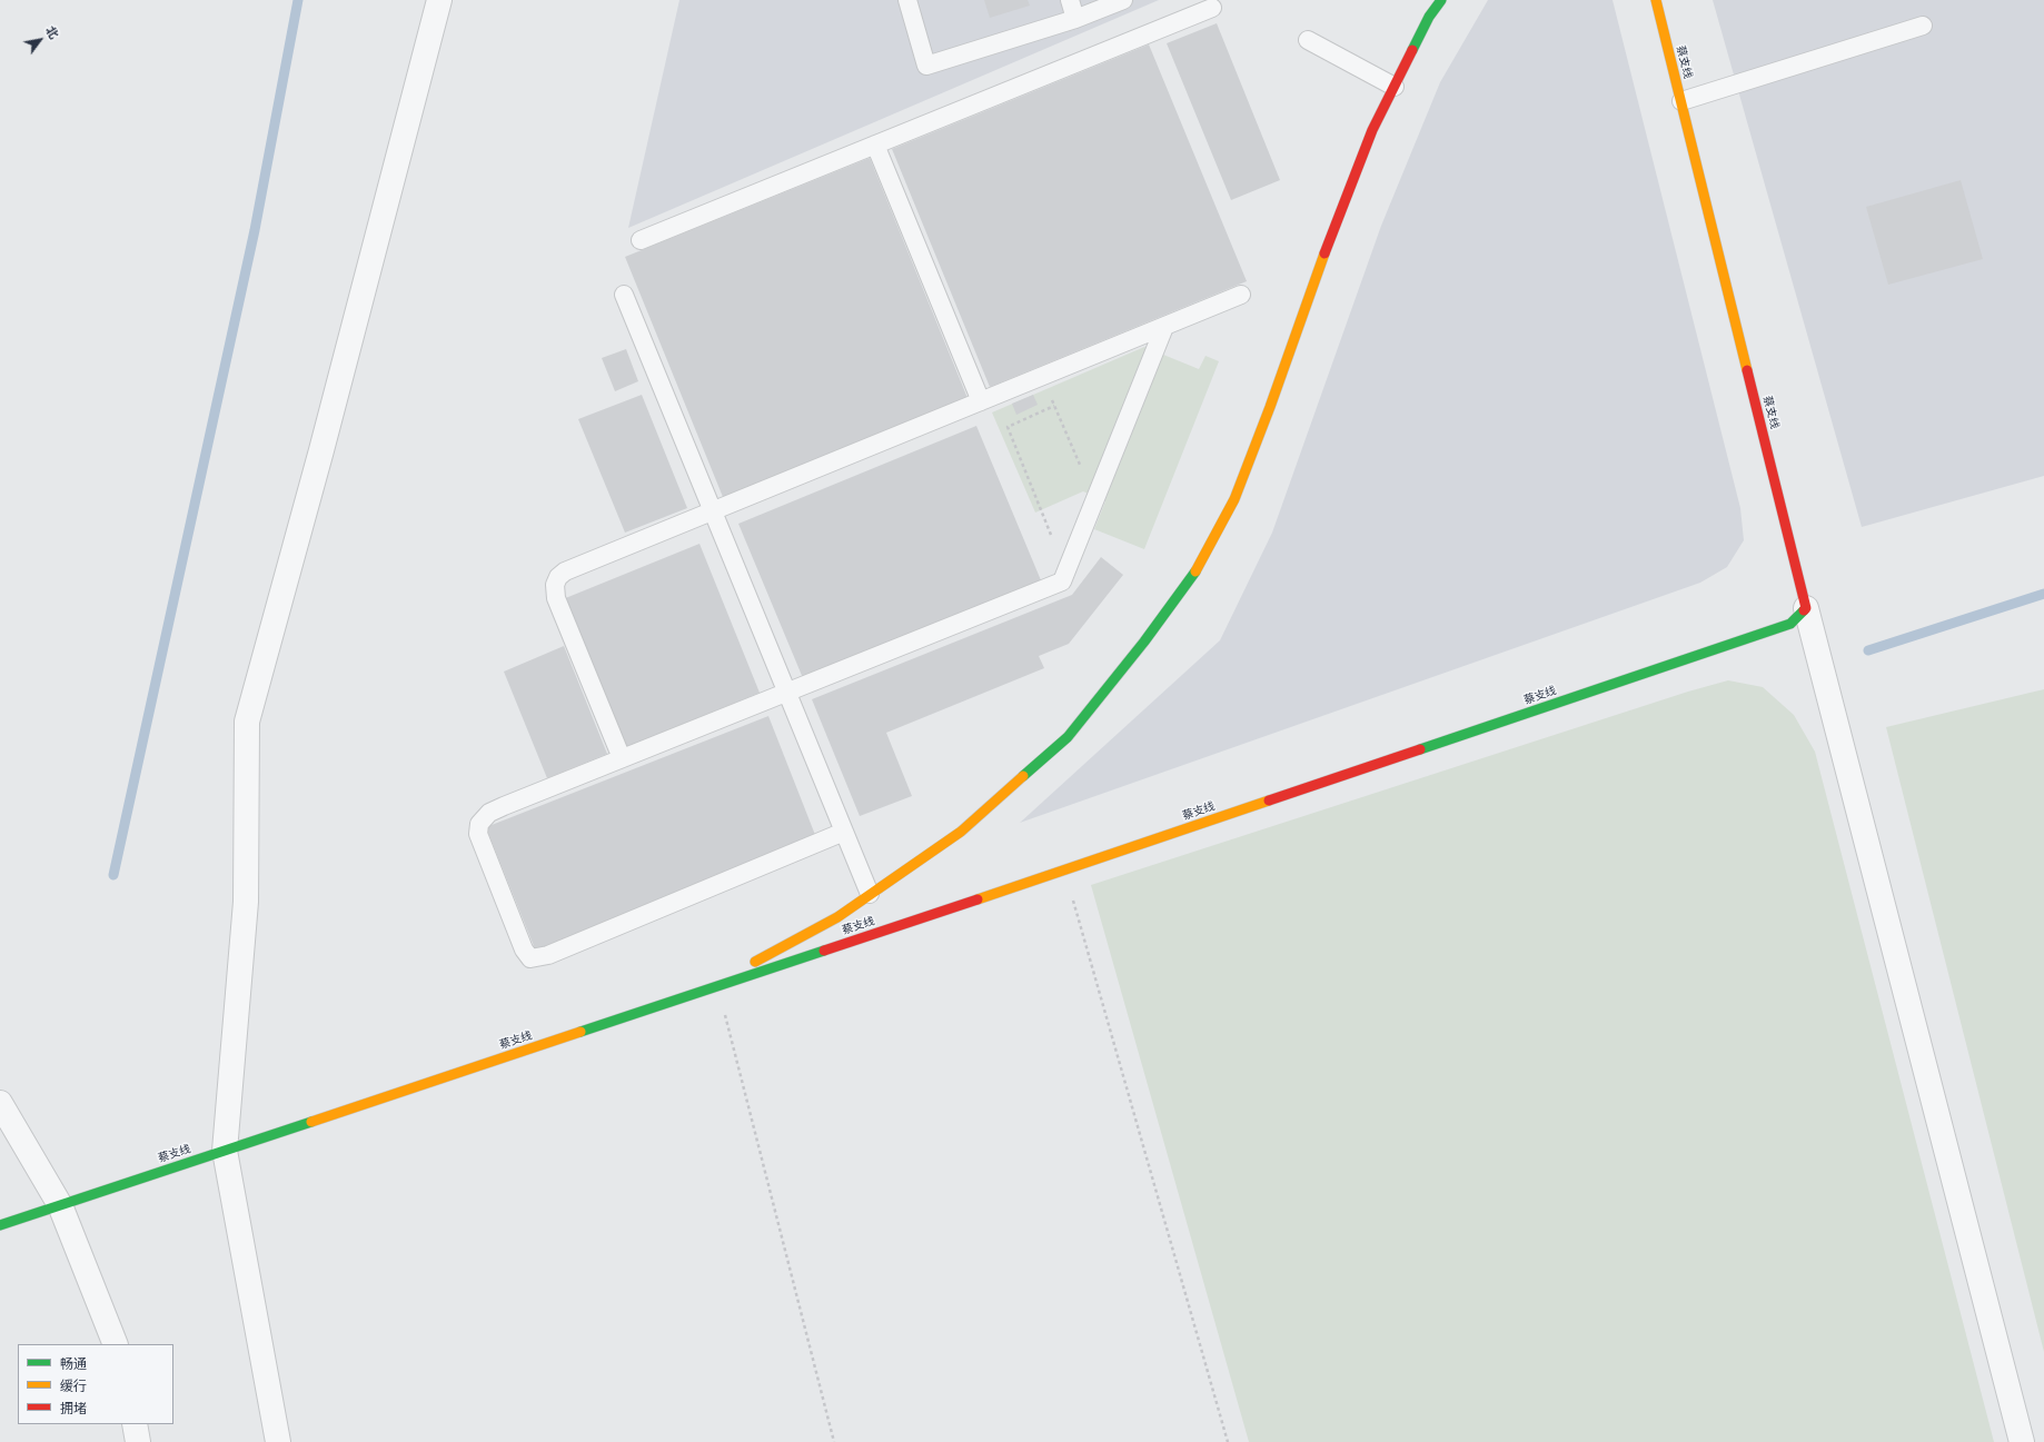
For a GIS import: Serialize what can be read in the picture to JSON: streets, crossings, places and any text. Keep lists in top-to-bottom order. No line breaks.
{"streets":{"street":["蔡支线"]},"legend":["畅通","缓行","拥堵"],"north":"top right"}
